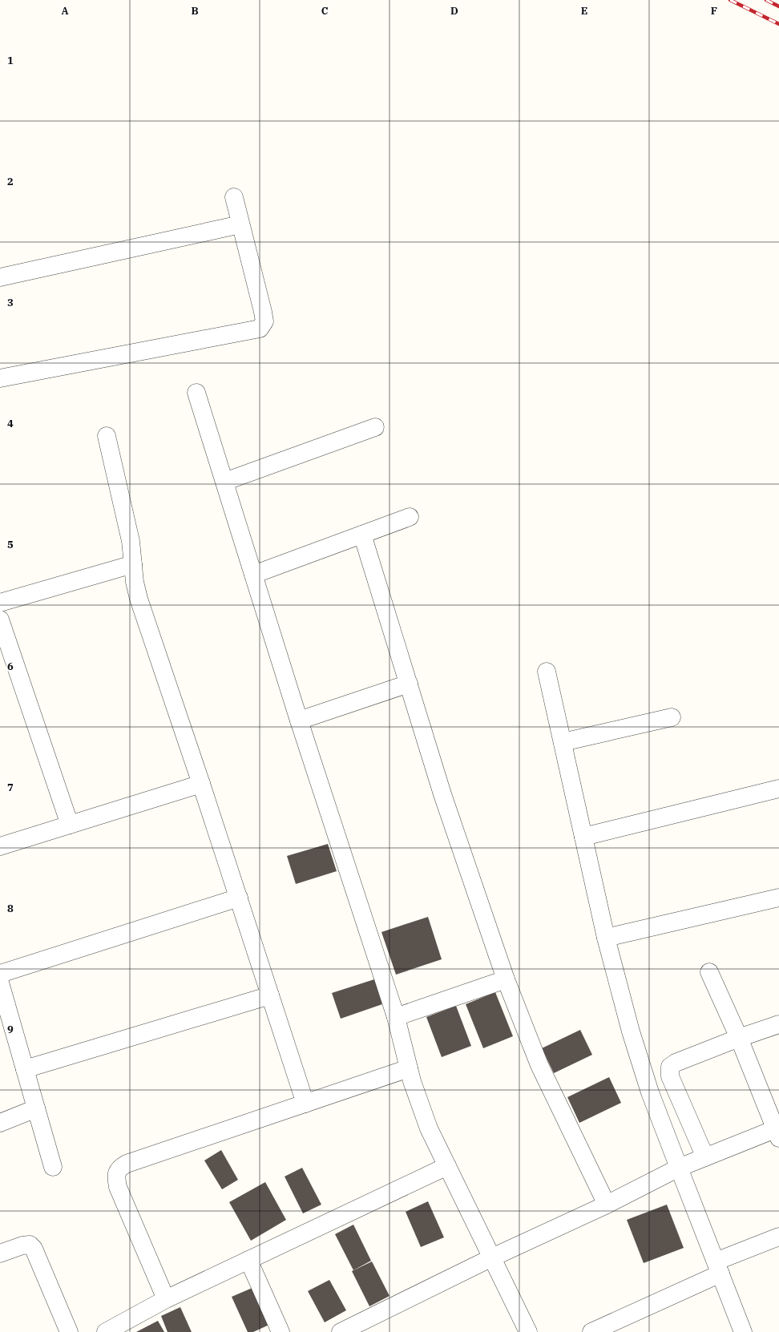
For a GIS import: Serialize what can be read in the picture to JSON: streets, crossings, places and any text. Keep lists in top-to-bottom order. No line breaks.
{"grid":{"columns":["A","B","C","D","E","F"],"rows":["1","2","3","4","5","6","7","8","9"]}}
